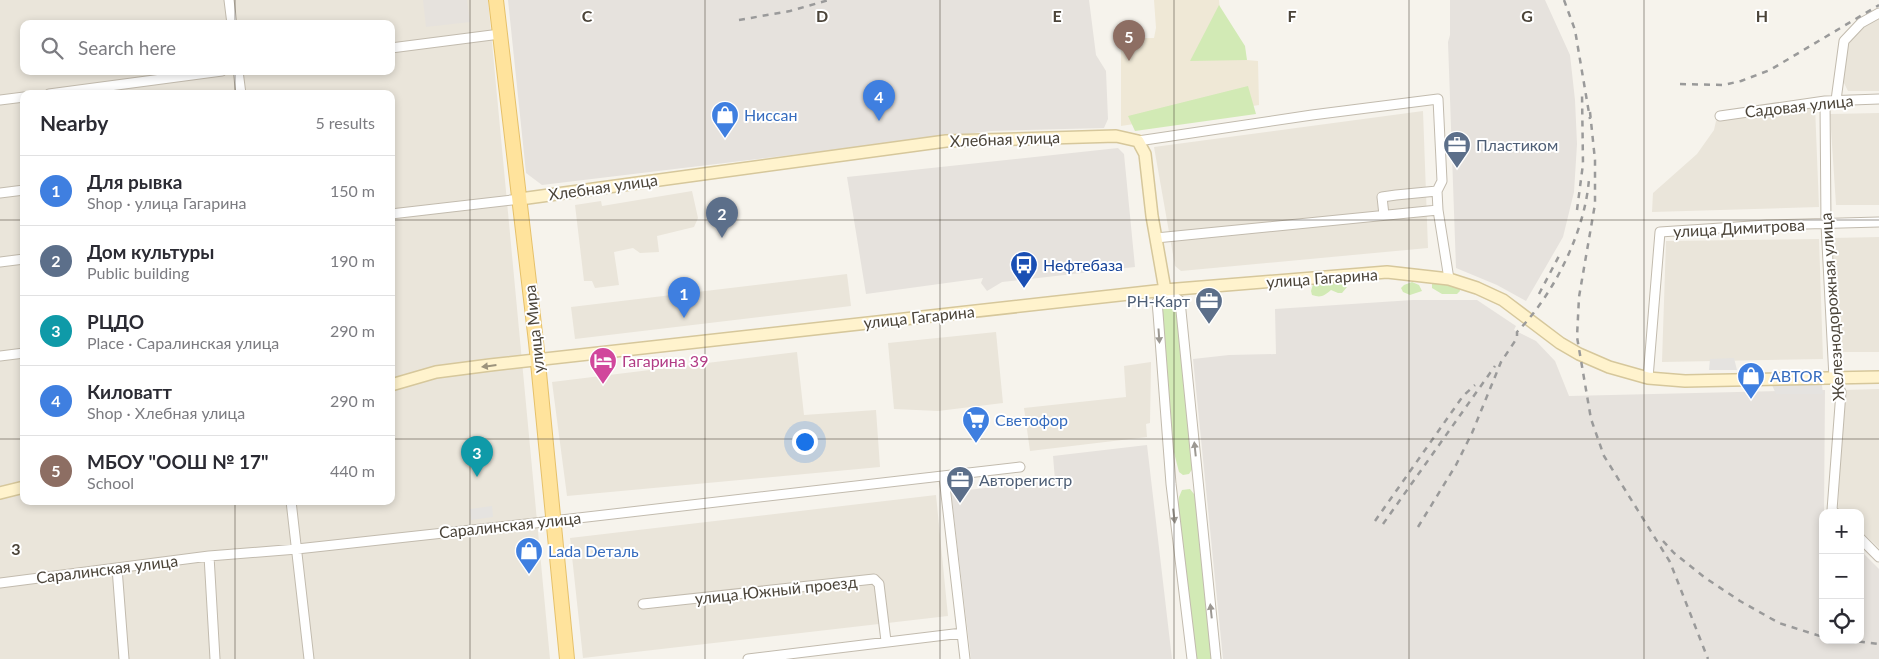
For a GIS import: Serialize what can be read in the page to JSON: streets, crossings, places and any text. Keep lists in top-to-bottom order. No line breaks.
{"streets":{"main road":["улица Мира"],"street":["Садовая улица","Хлебная улица","улица Димитрова","улица Гагарина","Железнодорожная улица","Саралинская улица","улица Южный проезд"]},"crossings":[["Садовая улица","Железнодорожная улица"],["Хлебная улица","улица Гагарина"],["Хлебная улица","улица Мира"],["улица Димитрова","улица Гагарина"],["улица Димитрова","Железнодорожная улица"],["улица Гагарина","Железнодорожная улица"],["улица Гагарина","улица Мира"],["улица Мира","Саралинская улица"]],"places":{"shop":["Ниссан","АВТОR","Lada Dеталь"],"office":["Пластиком","РН-Карт","Авторегистр"],"bus stop":["Нефтебаза"],"hotel":["Гагарина 39"],"supermarket":["Светофор"]},"page":{"pins":["5","4","2","1","3"],"search":"Search here","heading":["Nearby","5 results"],"list":[{"mark":"1","name":"Для рывка","note":"Shop · улица Гагарина","value":"150 m"},{"mark":"2","name":"Дом культуры","note":"Public building","value":"190 m"},{"mark":"3","name":"РЦДО","note":"Place · Саралинская улица","value":"290 m"},{"mark":"4","name":"Киловатт","note":"Shop · Хлебная улица","value":"290 m"},{"mark":"5","name":"МБОУ \"ООШ № 17\"","note":"School","value":"440 m"}],"map_buttons":["+","−"]},"grid":{"columns":["C","D","E","F","G","H"],"rows":["3"]}}
